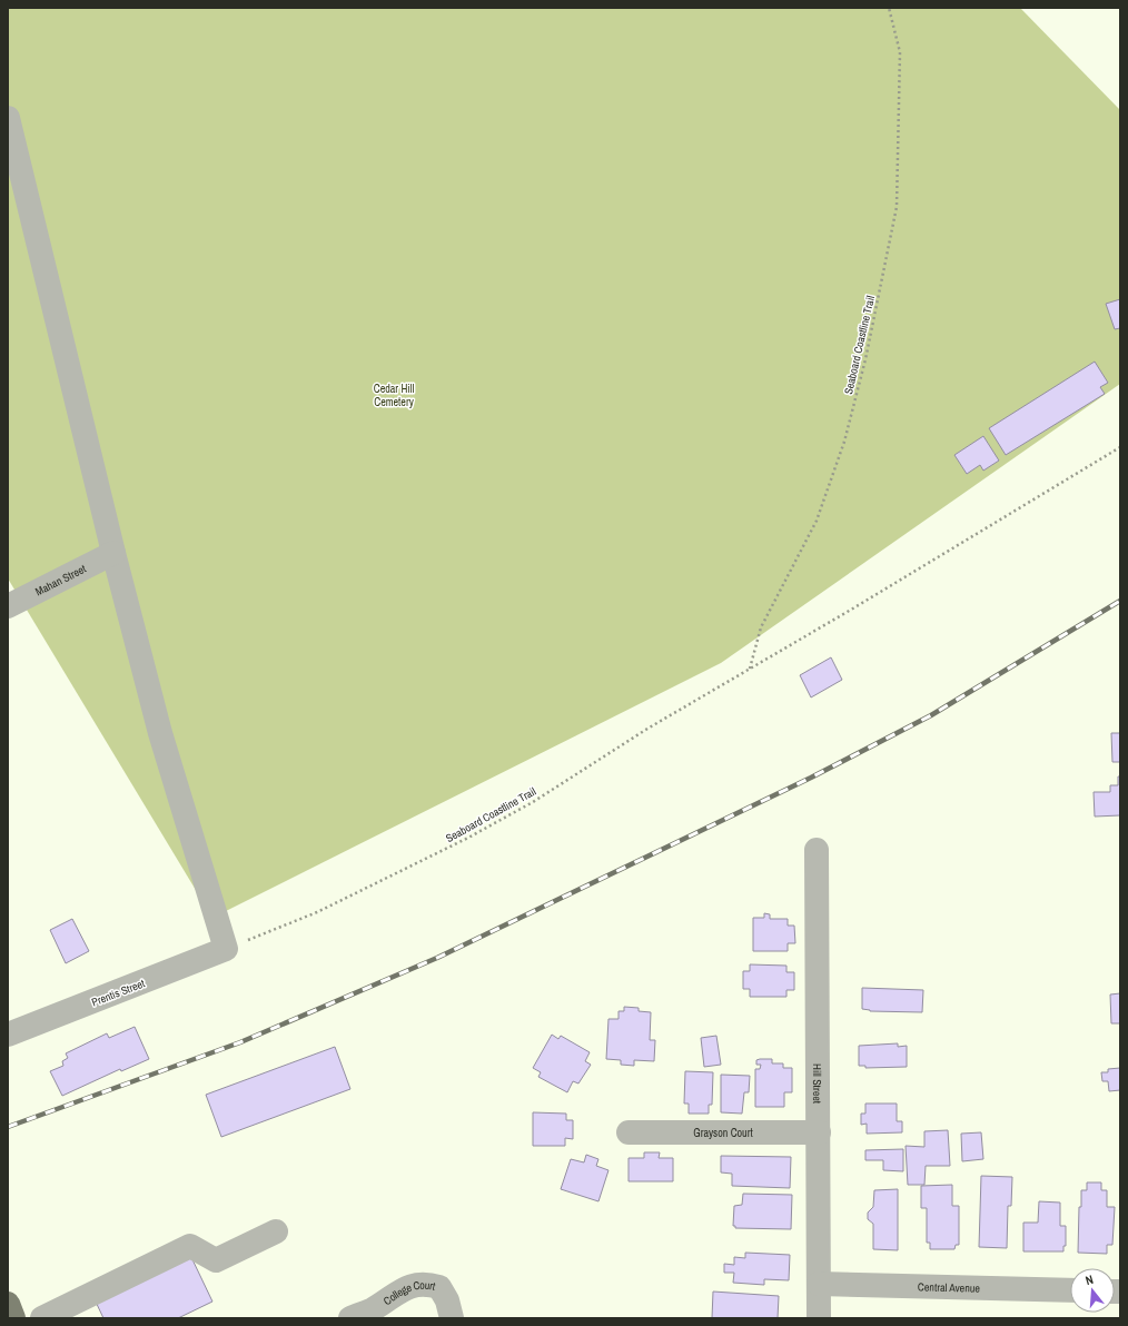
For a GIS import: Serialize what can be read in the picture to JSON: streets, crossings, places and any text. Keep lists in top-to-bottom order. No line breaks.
{"streets":{"street":["Mahan Street","Prentis Street","Hill Street","Grayson Court","Central Avenue","College Court"],"path":["Seaboard Coastline Trail"]},"crossings":[["Seaboard Coastline Trail","Prentis Street"],["Hill Street","Grayson Court"],["Hill Street","Central Avenue"]],"parks":["Cedar Hill Cemetery"],"north":"top"}
